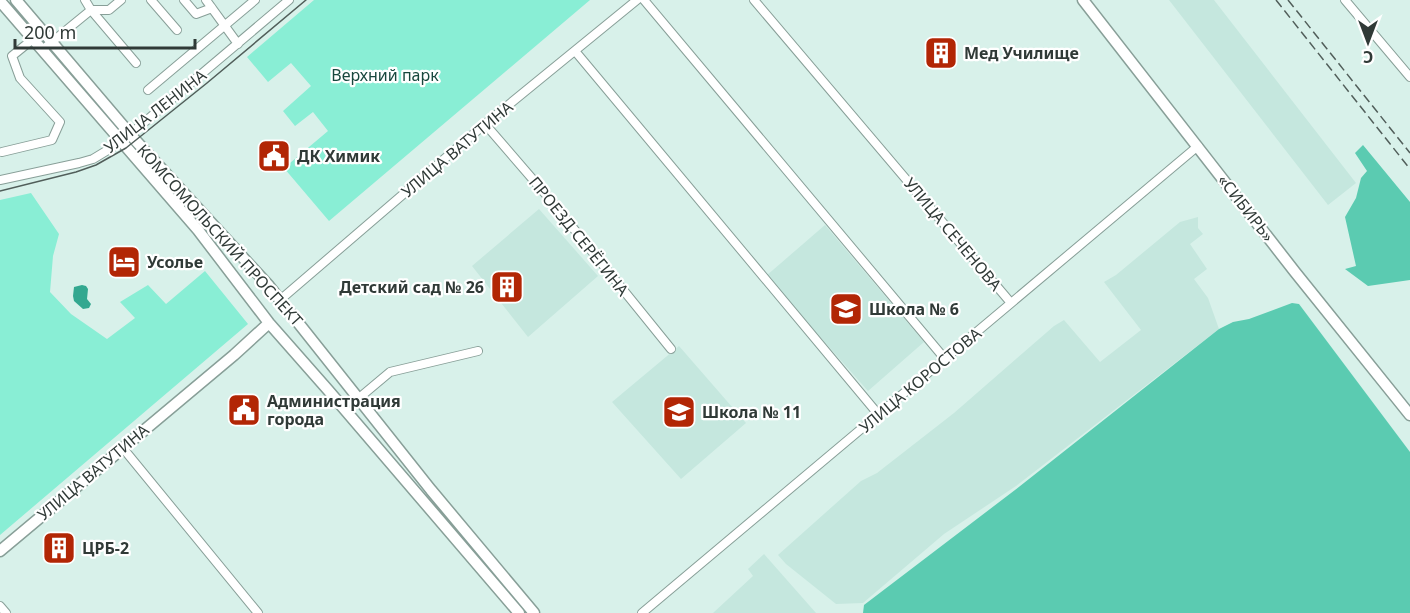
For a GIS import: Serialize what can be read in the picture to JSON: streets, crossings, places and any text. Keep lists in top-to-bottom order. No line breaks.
{"streets":{"main road":["УЛИЦА ВАТУТИНА","«СИБИРЬ»","КОМСОМОЛЬСКИЙ ПРОСПЕКТ"],"street":["УЛИЦА ЛЕНИНА","УЛИЦА СЕЧЕНОВА","ПРОЕЗД СЕРЁГИНА","УЛИЦА КОРОСТОВА"]},"crossings":[["УЛИЦА ЛЕНИНА","КОМСОМОЛЬСКИЙ ПРОСПЕКТ"],["УЛИЦА ВАТУТИНА","КОМСОМОЛЬСКИЙ ПРОСПЕКТ"],["УЛИЦА ВАТУТИНА","ПРОЕЗД СЕРЁГИНА"],["«СИБИРЬ»","УЛИЦА КОРОСТОВА"],["УЛИЦА СЕЧЕНОВА","УЛИЦА КОРОСТОВА"]],"parks":["Верхний парк"],"places":{"building":["Мед Училище","Детский сад № 26","ЦРБ-2"],"public building":["ДК Химик","Администрация города"],"hotel":["Усолье"],"school or university":["Школа № 6","Школа № 11"]},"scale_bar":"200 m","north":"bottom"}
